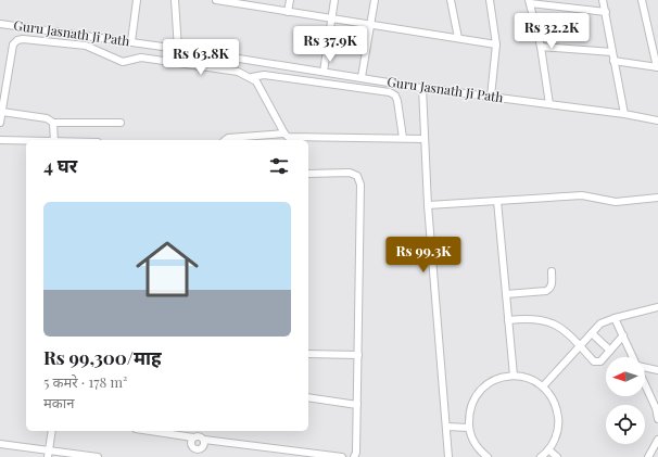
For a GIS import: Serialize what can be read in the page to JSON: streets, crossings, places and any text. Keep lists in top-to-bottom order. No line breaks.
{"streets":{"street":["Guru Jasnath Ji Path"]},"north":"left","page":{"price":["Rs 32.2K","Rs 37.9K","Rs 63.8K","Rs 99.3K"],"heading":"4 घर","list":[{"name":"Rs 99,300/माह","note":"5 कमरे · 178 m² · मकान"}]}}
